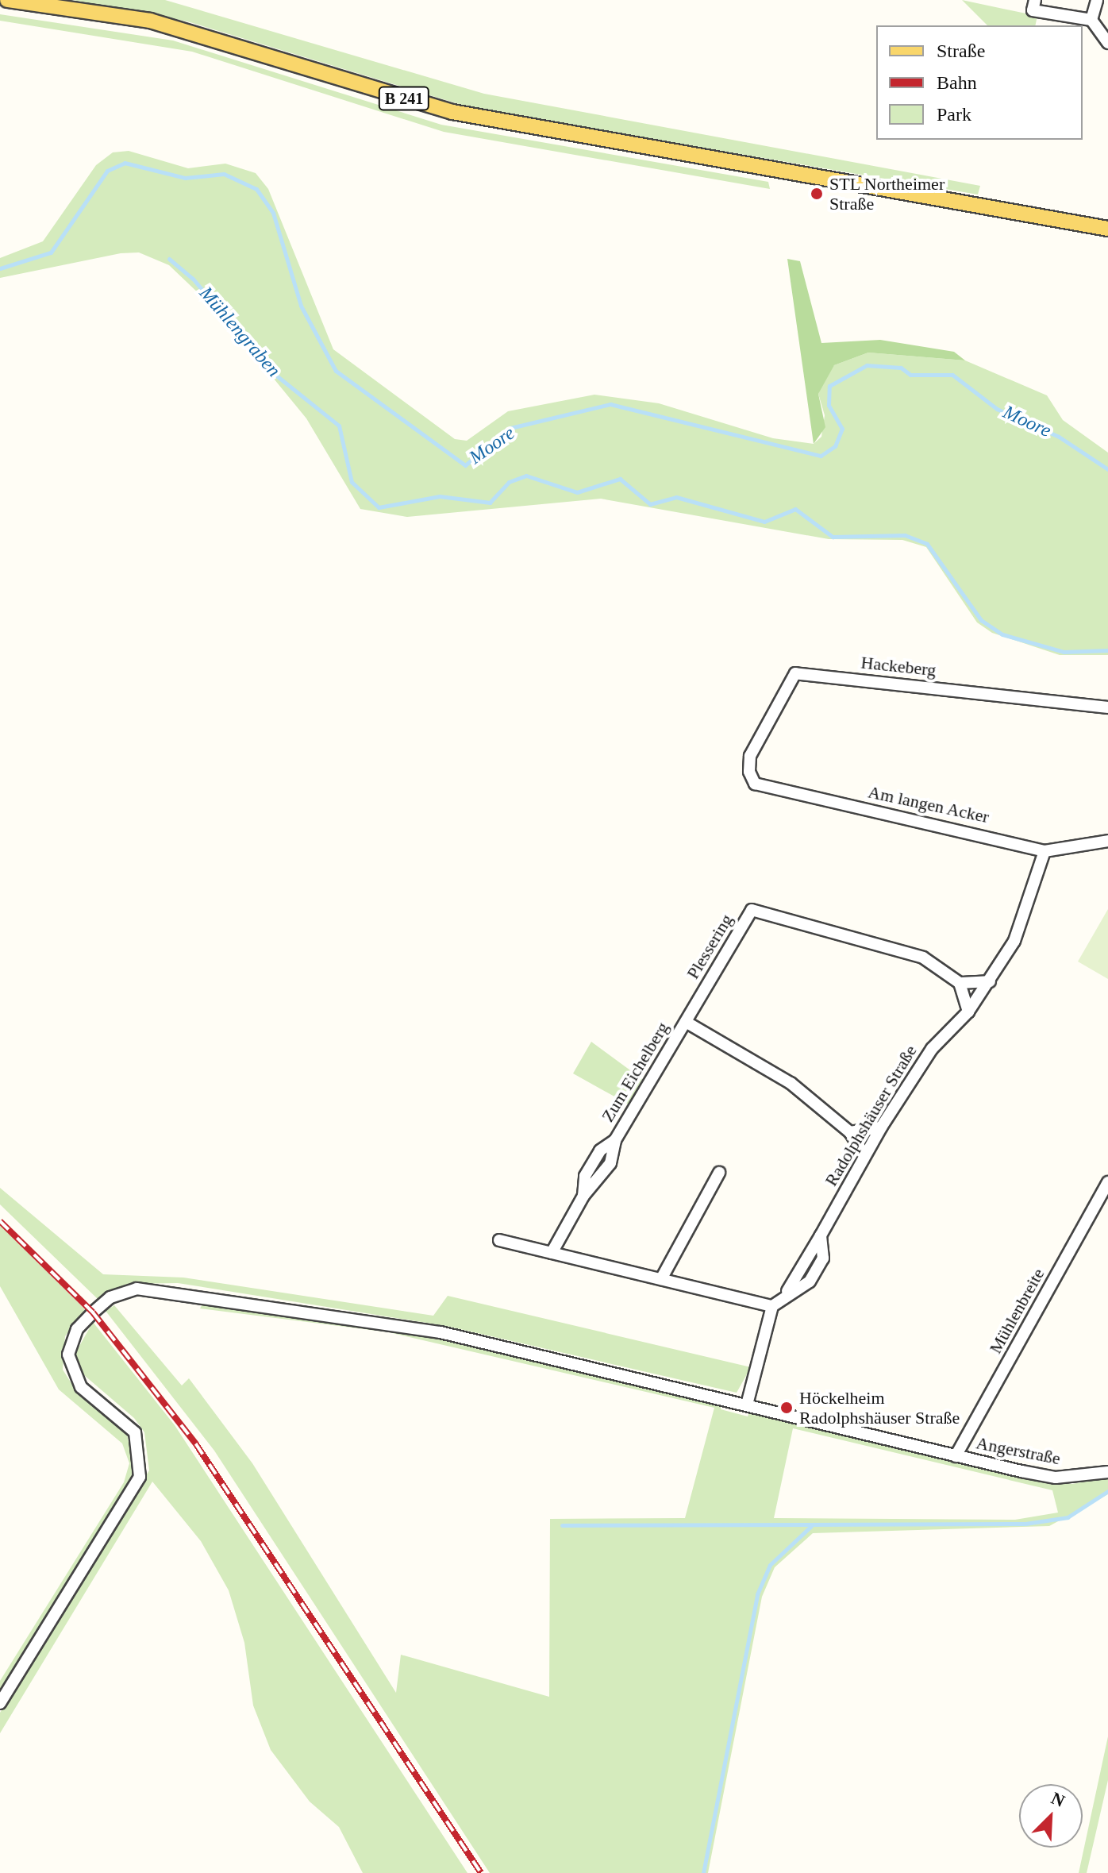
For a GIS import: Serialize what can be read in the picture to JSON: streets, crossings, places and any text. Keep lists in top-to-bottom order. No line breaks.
{"streets":{"main road":["B 241"],"street":["Hackeberg","Am langen Acker","Plessering","Zum Eichelberg","Radolphshäuser Straße","Mühlenbreite","Angerstraße"]},"crossings":[["Hackeberg","Am langen Acker"],["Am langen Acker","Radolphshäuser Straße"],["Plessering","Zum Eichelberg"],["Mühlenbreite","Angerstraße"]],"water":["Mühlengraben","Moore"],"places":["STL Northeimer Straße","Höckelheim Radolphshäuser Straße"],"legend":["Straße","Bahn","Park"],"north":"top right"}
